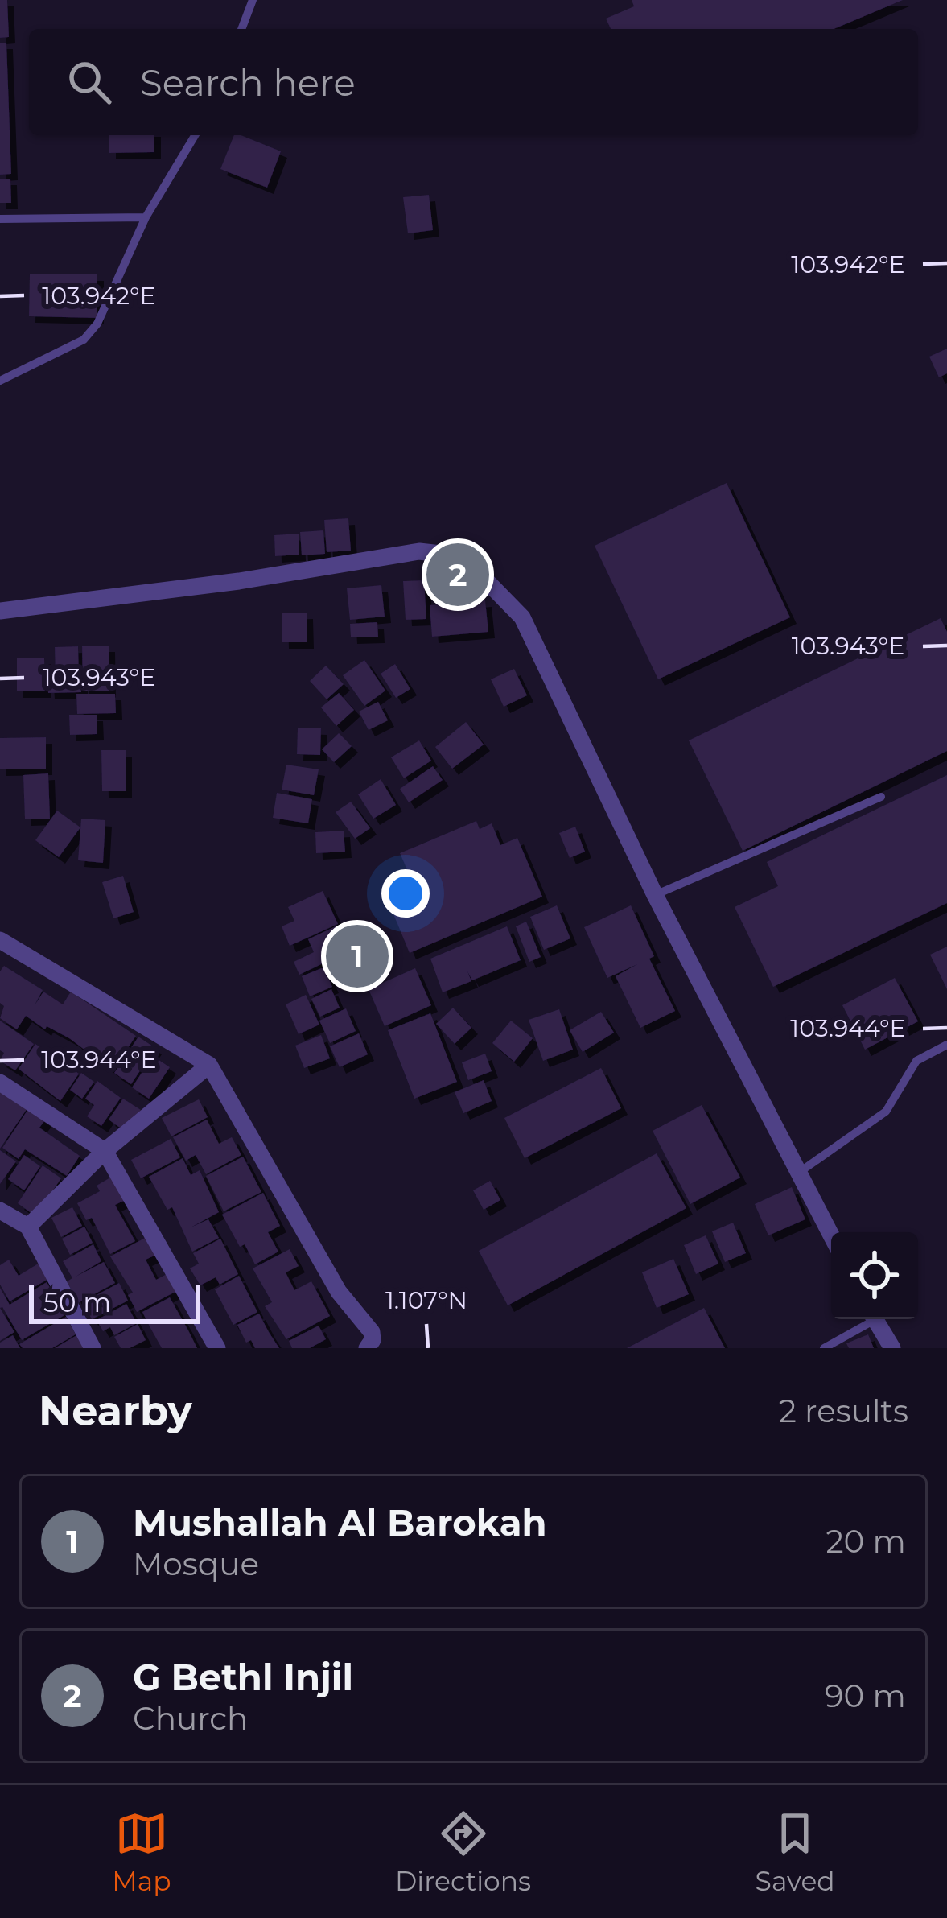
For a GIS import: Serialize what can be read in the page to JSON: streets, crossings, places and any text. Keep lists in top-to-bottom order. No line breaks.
{"scale_bar":"50 m","page":{"search":"Search here","pins":["2","1"],"scale":"50 m","heading":["Nearby","2 results"],"list":[{"mark":"1","name":"Mushallah Al Barokah","note":"Mosque","value":"20 m"},{"mark":"2","name":"G Bethl Injil","note":"Church","value":"90 m"}],"nav":["Map","Directions","Saved"]},"coordinates":["103.942°E","103.943°E","103.944°E","1.107°N"]}
